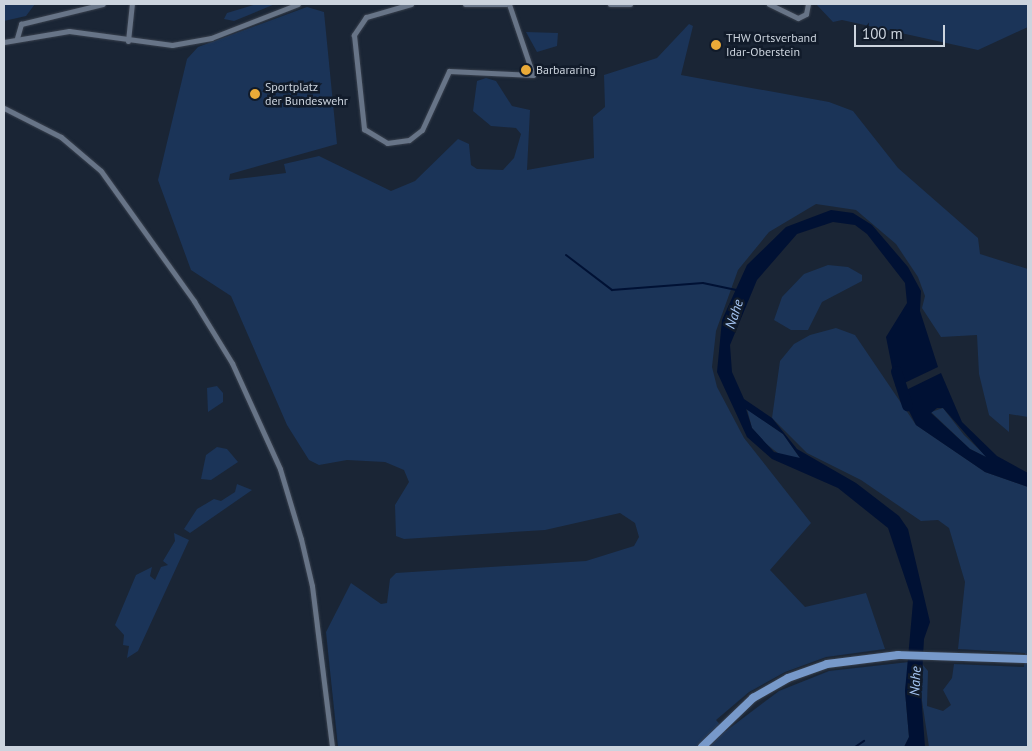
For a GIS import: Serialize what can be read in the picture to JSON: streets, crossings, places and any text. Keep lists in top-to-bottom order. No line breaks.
{"water":["Nahe"],"places":["THW Ortsverband Idar-Oberstein","Barbararing","Sportplatz der Bundeswehr"],"scale_bar":"100 m"}
